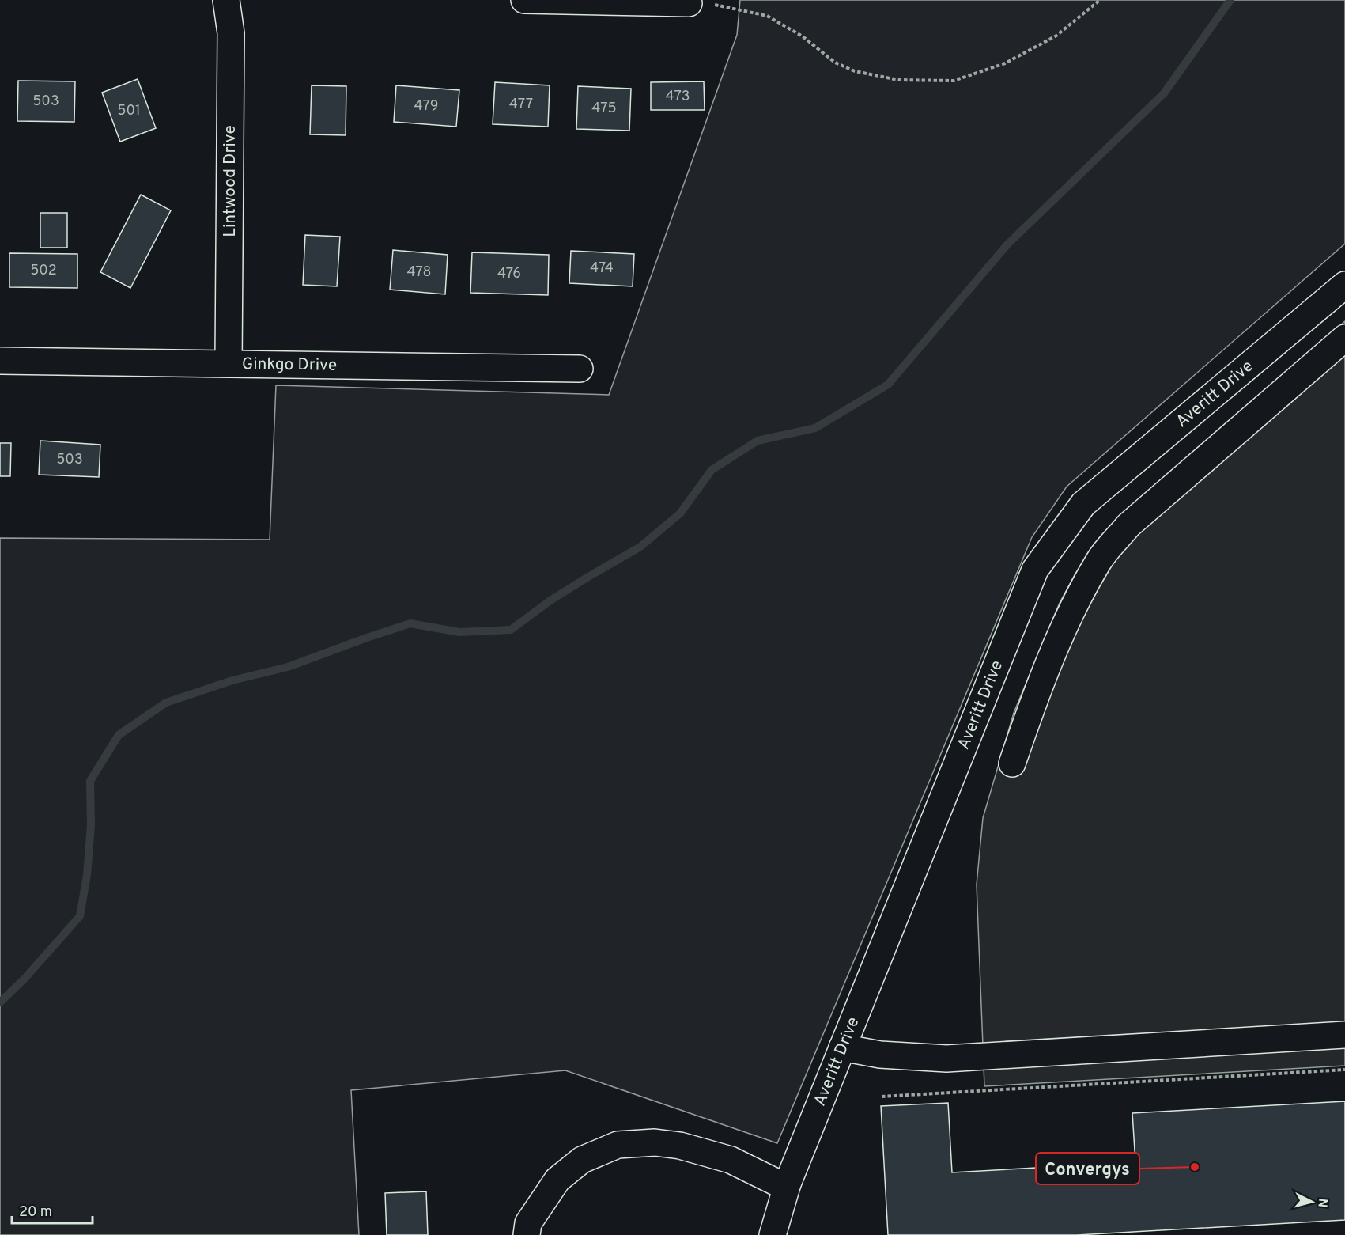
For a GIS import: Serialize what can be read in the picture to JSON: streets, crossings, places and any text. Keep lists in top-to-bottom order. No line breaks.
{"streets":{"street":["Lintwood Drive","Ginkgo Drive","Averitt Drive"]},"crossings":[["Lintwood Drive","Ginkgo Drive"]],"places":["Convergys"],"house_numbers":["473","503","477","479","475","501","474","502","478","476","503"],"scale_bar":"20 m","north":"right"}
